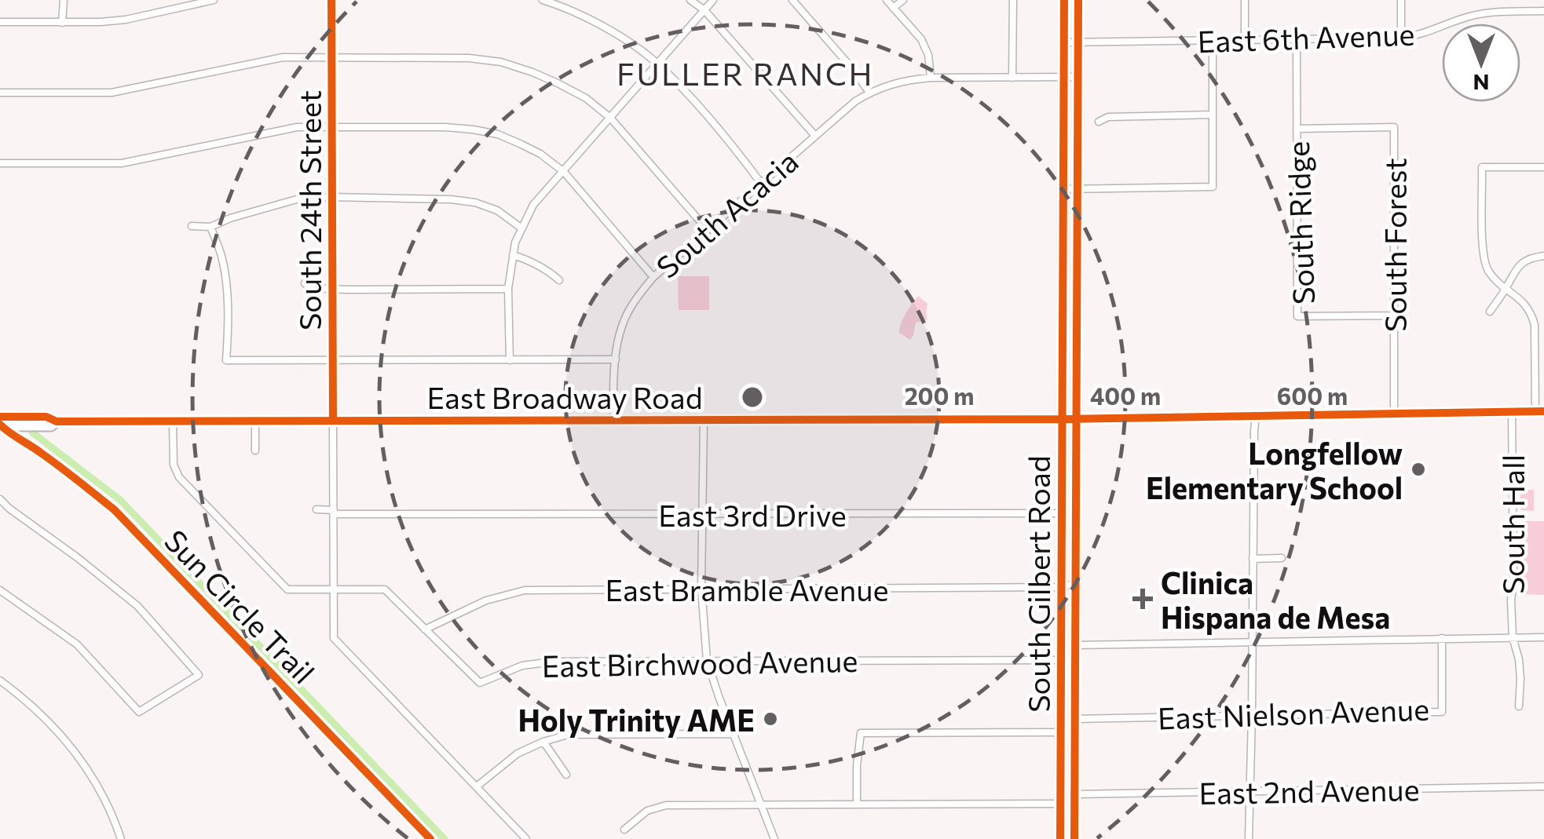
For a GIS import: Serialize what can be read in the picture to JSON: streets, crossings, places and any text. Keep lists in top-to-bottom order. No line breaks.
{"streets":{"main road":["East Broadway Road","South Gilbert Road"],"street":["East 6th Avenue","South 24th Street","South Acacia","South Ridge","South Forest","East 3rd Drive","South Hall","East Bramble Avenue","East Birchwood Avenue","East Nielson Avenue","East 2nd Avenue"],"cycle path":["Sun Circle Trail"]},"crossings":[["East 6th Avenue","South Ridge"],["East 6th Avenue","South Gilbert Road"],["South 24th Street","East Broadway Road"],["South 24th Street","East 3rd Drive"],["South 24th Street","East Birchwood Avenue"],["South Acacia","East Broadway Road"],["South Acacia","South Gilbert Road"],["South Ridge","South Forest"],["South Forest","East Broadway Road"],["East Broadway Road","South Hall"],["East Broadway Road","South Gilbert Road"],["East Broadway Road","East Birchwood Avenue"],["East 3rd Drive","South Gilbert Road"],["South Gilbert Road","East Bramble Avenue"],["South Gilbert Road","East Birchwood Avenue"],["South Gilbert Road","East Nielson Avenue"],["South Gilbert Road","East 2nd Avenue"],["East Bramble Avenue","East Birchwood Avenue"]],"districts":["FULLER RANCH"],"places":{"other":["Longfellow Elementary School","Holy Trinity AME"],"health":["Clinica Hispana de Mesa"]},"north":"bottom","rings":["200 m","400 m","600 m"]}
